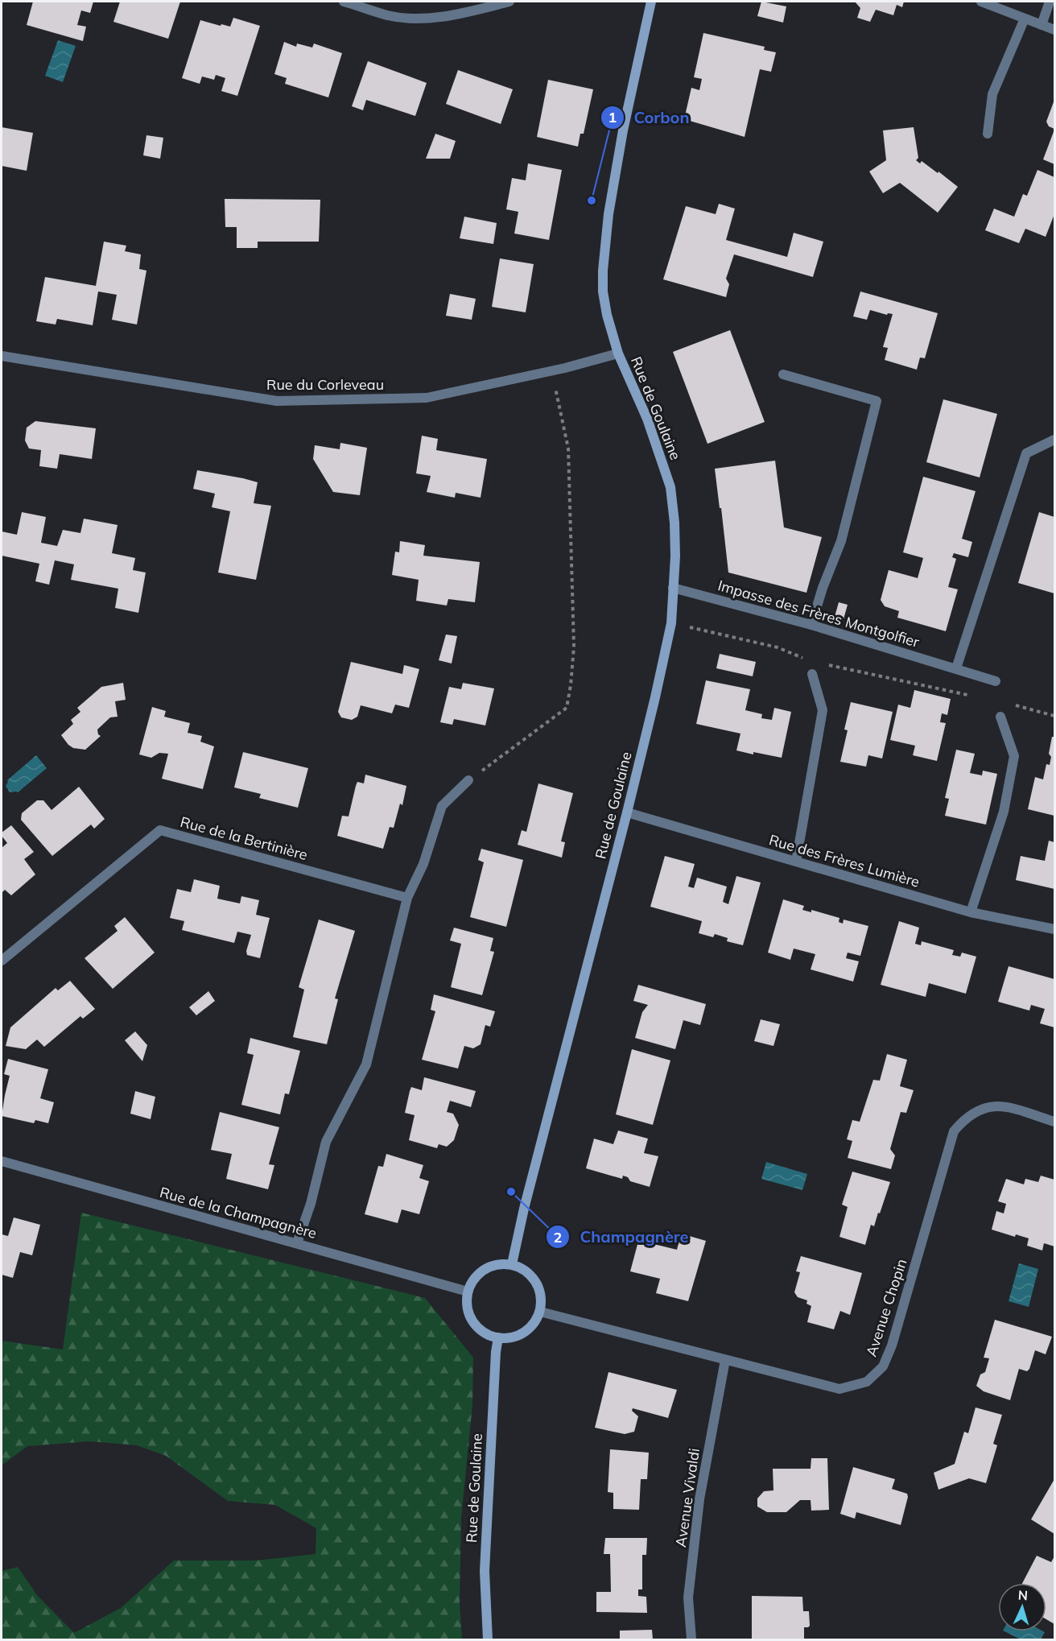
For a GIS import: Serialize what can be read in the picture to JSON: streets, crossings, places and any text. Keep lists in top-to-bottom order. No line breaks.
{"streets":{"street":["Rue du Corleveau","Rue de Goulaine","Impasse des Frères Montgolfier","Rue de la Bertinière","Rue des Frères Lumière","Rue de la Champagnère","Avenue Chopin","Avenue Vivaldi"]},"crossings":[["Rue du Corleveau","Rue de Goulaine"],["Rue de Goulaine","Impasse des Frères Montgolfier"],["Rue de Goulaine","Rue des Frères Lumière"],["Rue de Goulaine","Rue de la Champagnère"],["Rue de Goulaine","Avenue Chopin"],["Rue de la Champagnère","Avenue Chopin"],["Avenue Chopin","Avenue Vivaldi"]],"places":["Corbon","Champagnère"],"north":"top"}
